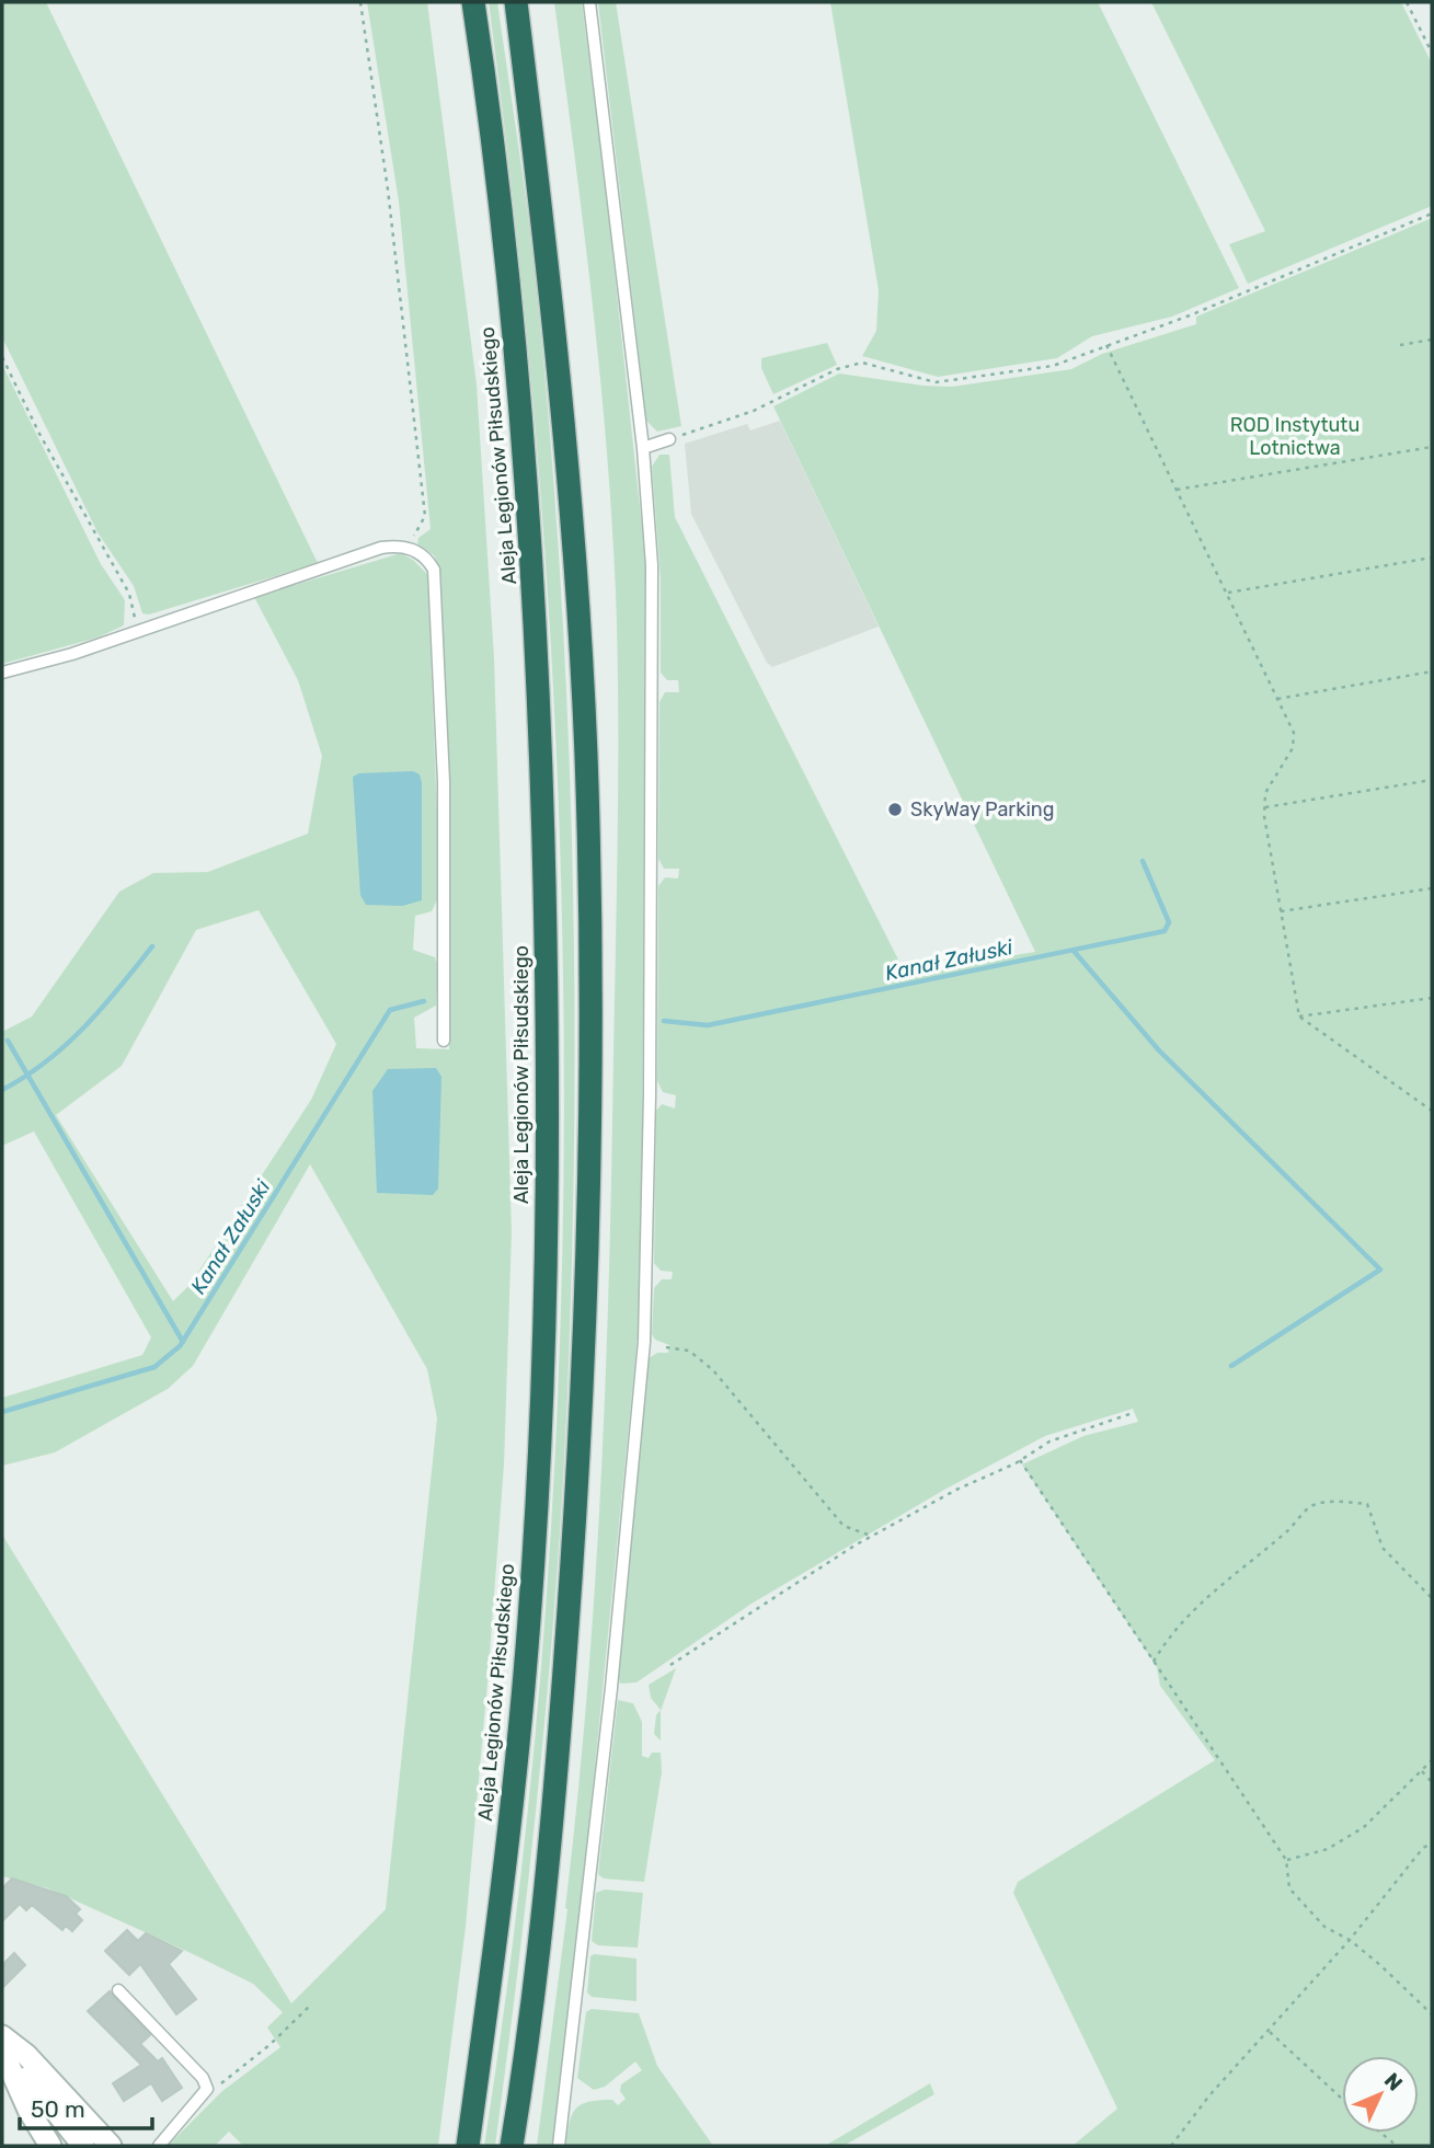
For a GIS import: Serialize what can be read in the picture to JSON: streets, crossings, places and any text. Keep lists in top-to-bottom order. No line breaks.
{"streets":{"highway":["Aleja Legionów Piłsudskiego"]},"water":["Kanał Załuski"],"parks":["ROD Instytutu Lotnictwa"],"places":["SkyWay Parking"],"scale_bar":"50 m","north":"top right"}
